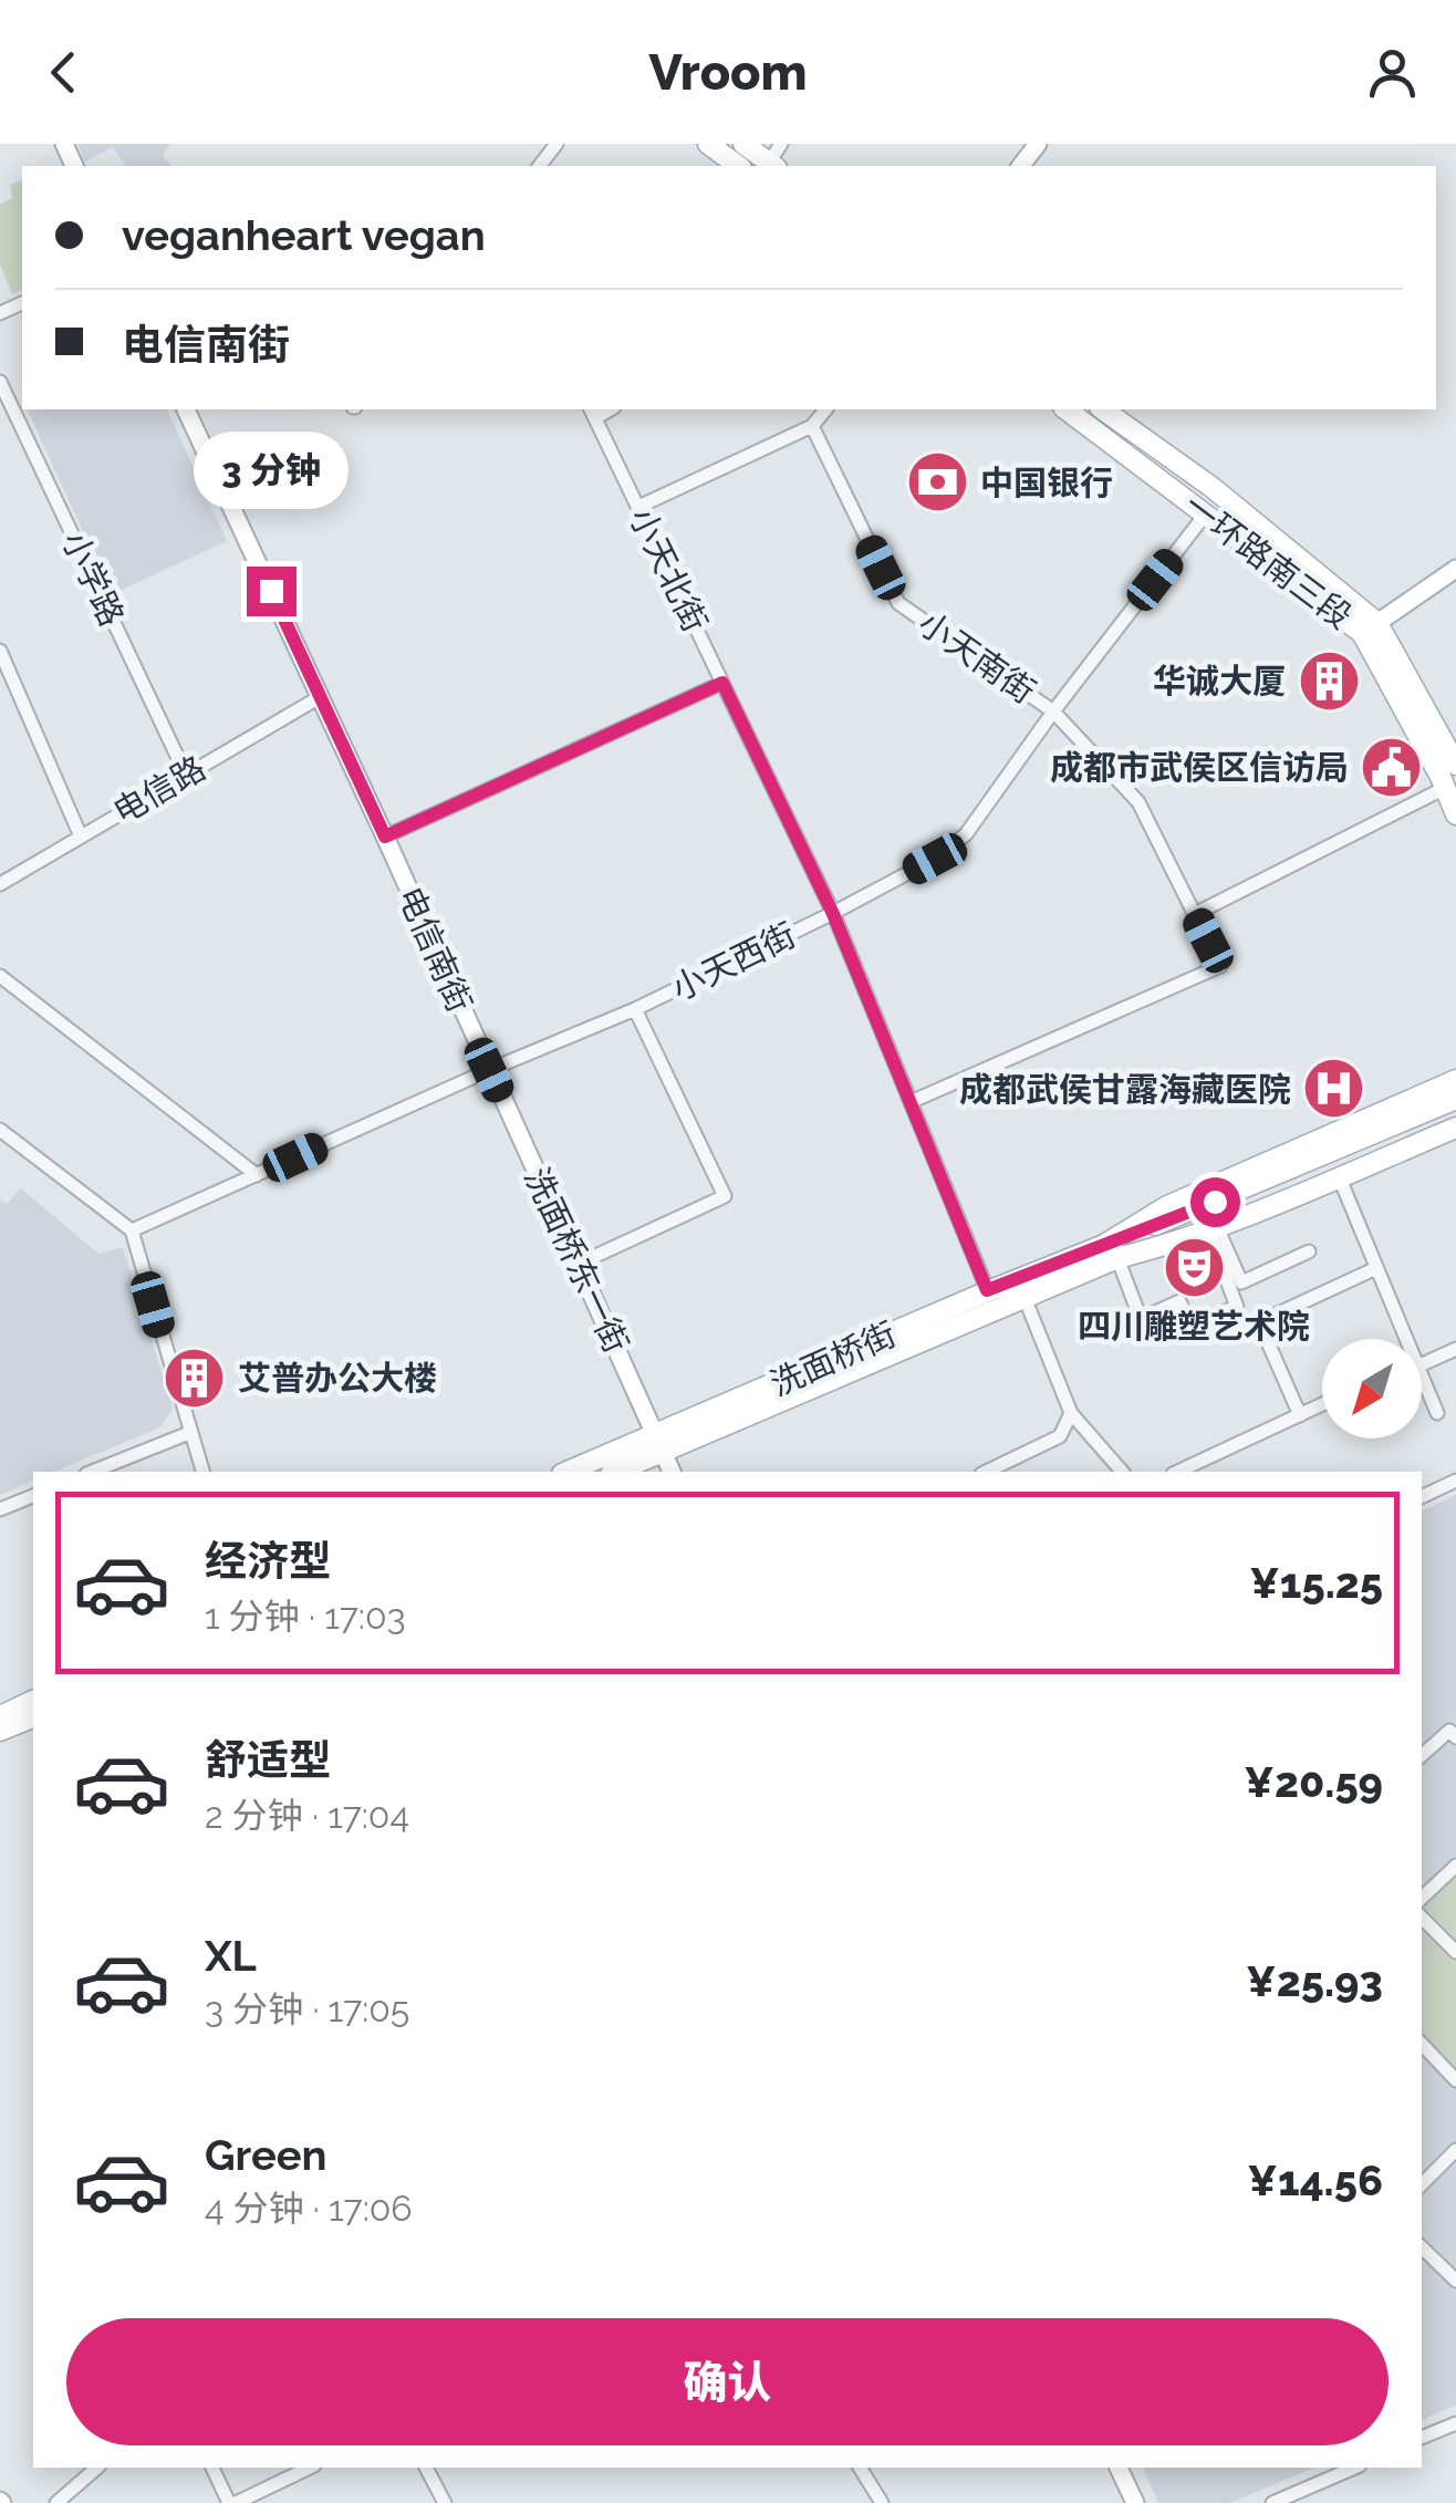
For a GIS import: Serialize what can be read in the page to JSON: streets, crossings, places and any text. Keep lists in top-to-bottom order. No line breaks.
{"streets":{"main road":["一环路南三段","洗面桥街"],"street":["小天北街","小学路","小天南街","电信路","电信南街","小天西街","洗面桥东一街"]},"crossings":[["一环路南三段","小天西街"],["小天北街","小天南街"],["小天北街","小天西街"],["小天北街","洗面桥街"],["小学路","电信路"],["小天南街","小天西街"],["电信路","电信南街"],["电信南街","小天西街"],["电信南街","洗面桥东一街"],["小天西街","洗面桥东一街"],["洗面桥东一街","洗面桥街"]],"places":{"bank":["中国银行"],"building":["华诚大厦","艾普办公大楼"],"public building":["成都市武侯区信访局"],"hospital":["成都武侯甘露海藏医院"],"theatre":["四川雕塑艺术院"]},"north":"bottom left","page":{"header":"Vroom","banner":["veganheart vegan","电信南街"],"bubble":"3 分钟","list":[{"name":"经济型","note":"1 分钟 · 17:03","value":"¥15.25"},{"name":"舒适型","note":"2 分钟 · 17:04","value":"¥20.59"},{"name":"XL","note":"3 分钟 · 17:05","value":"¥25.93"},{"name":"Green","note":"4 分钟 · 17:06","value":"¥14.56"}],"buttons":"确认"}}
